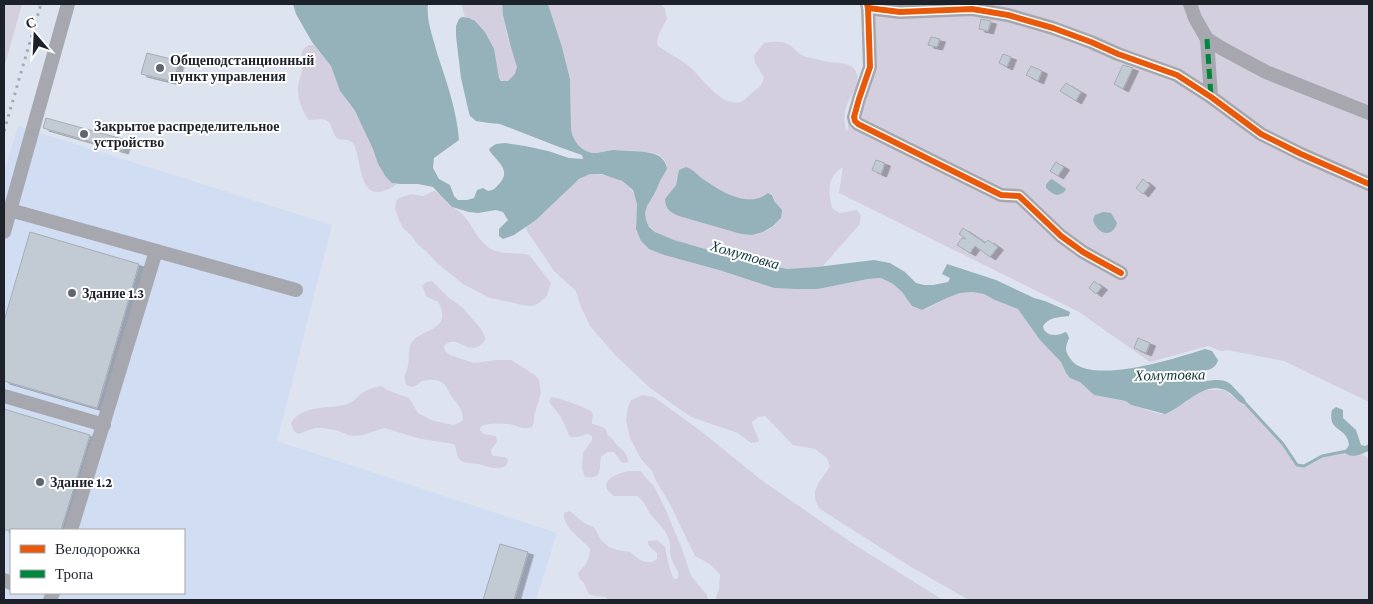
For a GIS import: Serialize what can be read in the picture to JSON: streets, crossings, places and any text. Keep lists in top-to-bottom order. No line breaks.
{"water":["Хомутовка"],"places":["Общеподстанционный пункт управления","Закрытое распределительное устройство","Здание 1.3","Здание 1.2"],"legend":["Велодорожка","Тропа"],"north":"top"}
